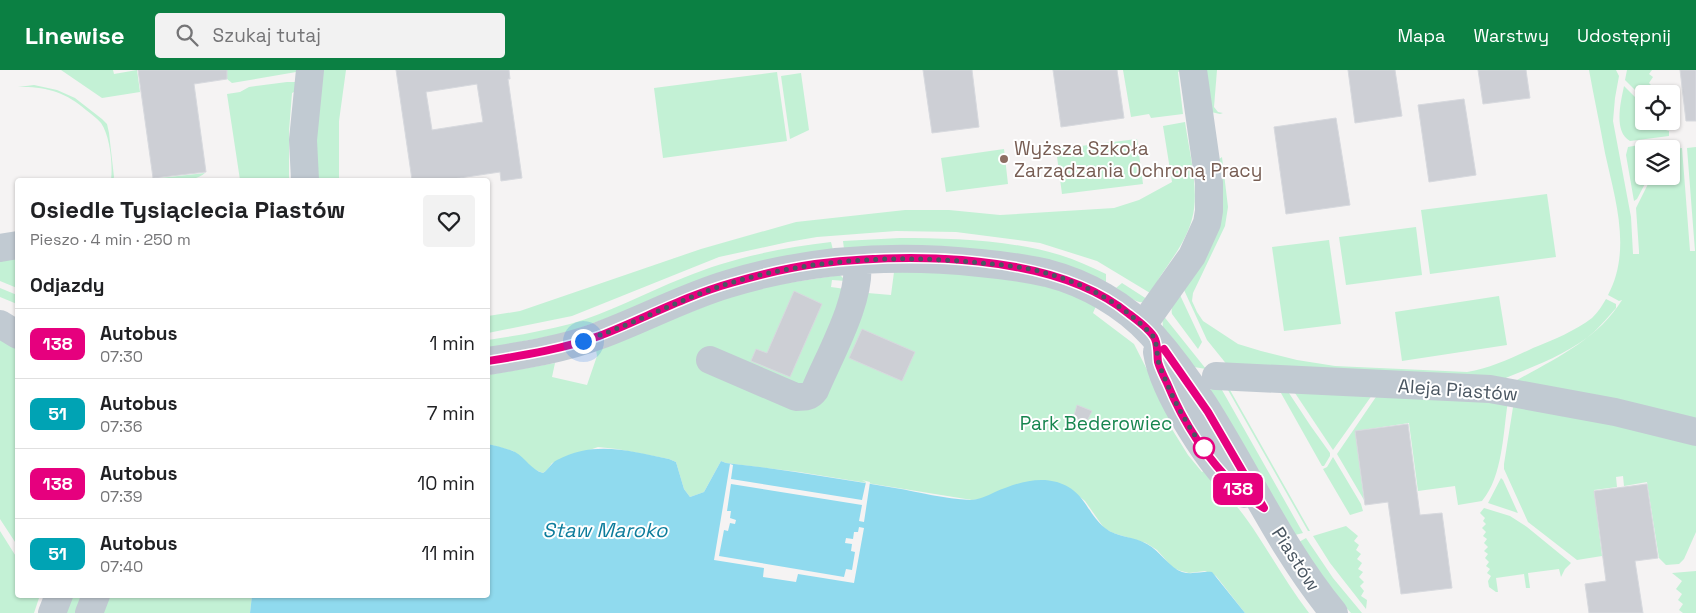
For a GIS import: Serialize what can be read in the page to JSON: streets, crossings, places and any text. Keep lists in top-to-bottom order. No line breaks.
{"streets":{"street":["Aleja Piastów","Piastów"]},"water":["Staw Maroko"],"parks":["Park Bederowiec"],"places":["Wyższa Szkoła Zarządzania Ochroną Pracy"],"lines":["bus line 138"],"page":{"header":"Linewise","search":"Szukaj tutaj","nav":["Mapa","Warstwy","Udostępnij"],"on_map":"138","heading":[["Osiedle Tysiąclecia Piastów","Pieszo · 4 min · 250 m"],"Odjazdy"],"list":[{"mark":"138","name":"Autobus","note":"07:30","value":"1 min"},{"mark":"51","name":"Autobus","note":"07:36","value":"7 min"},{"mark":"138","name":"Autobus","note":"07:39","value":"10 min"},{"mark":"51","name":"Autobus","note":"07:40","value":"11 min"}]}}
